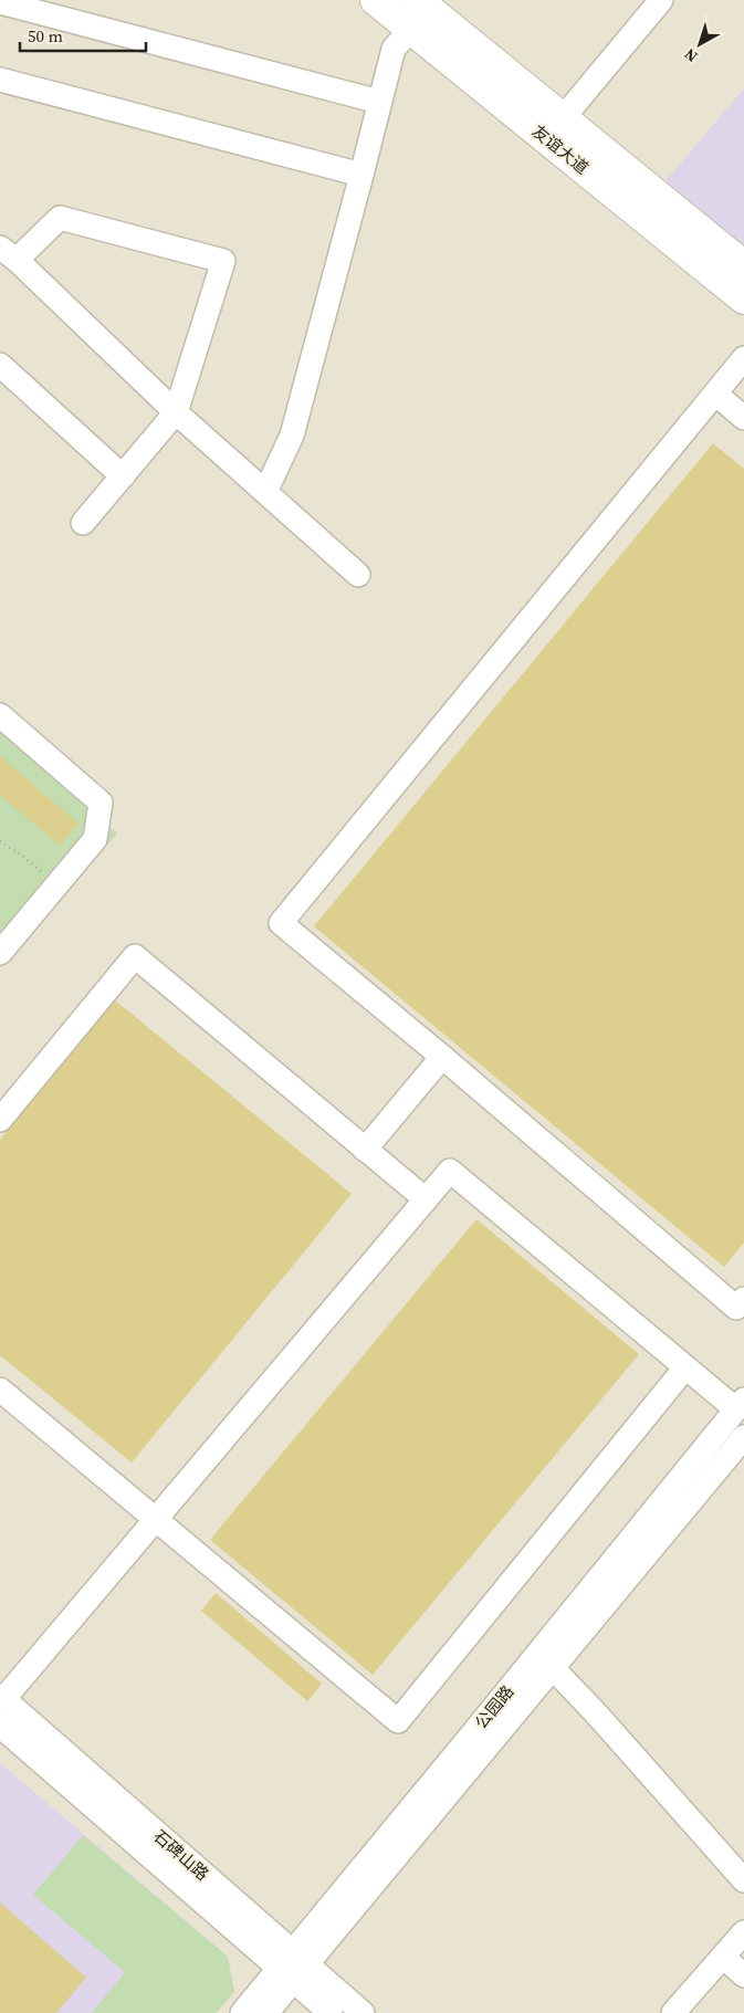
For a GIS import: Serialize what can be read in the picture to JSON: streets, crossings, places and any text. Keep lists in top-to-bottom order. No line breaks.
{"streets":{"main road":["友谊大道"],"street":["公园路","石碑山路"]},"crossings":[["公园路","石碑山路"]],"scale_bar":"50 m","north":"bottom left"}
